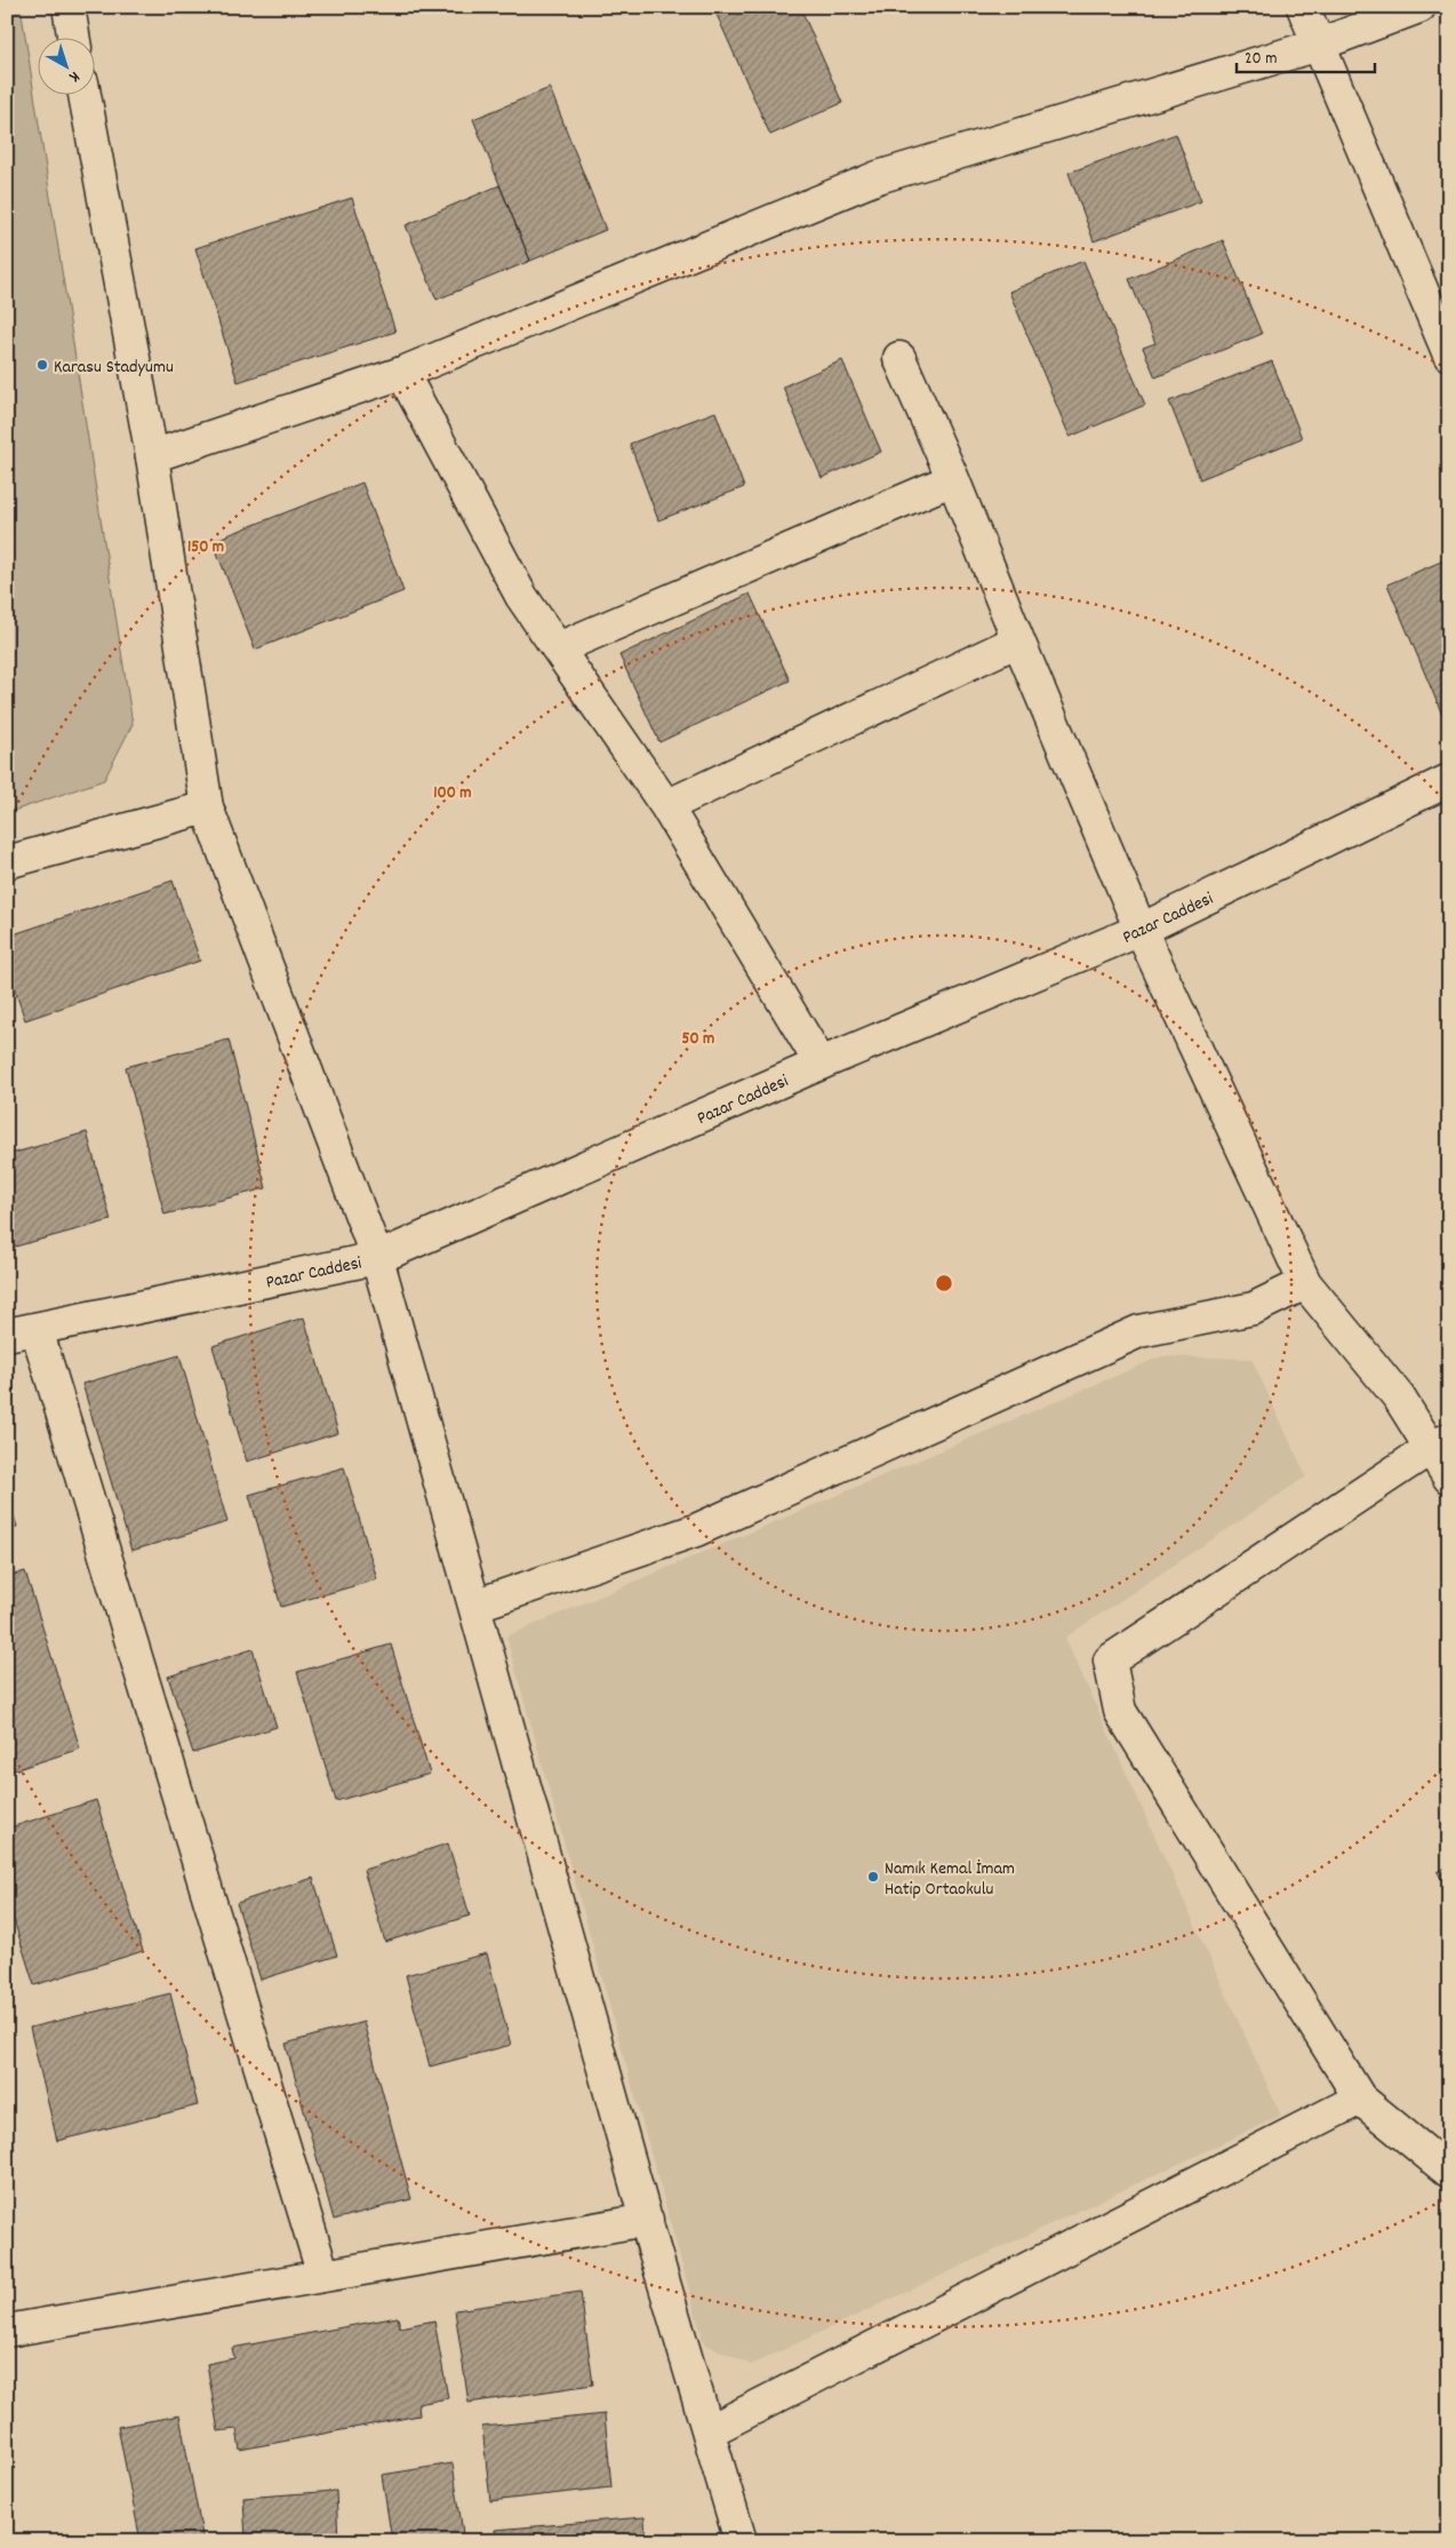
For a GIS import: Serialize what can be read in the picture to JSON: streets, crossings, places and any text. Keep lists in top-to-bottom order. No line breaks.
{"streets":{"street":["Pazar Caddesi"]},"places":["Karasu Stadyumu","Namık Kemal İmam Hatip Ortaokulu"],"scale_bar":"20 m","north":"bottom right","rings":["150 m","100 m","50 m"]}
